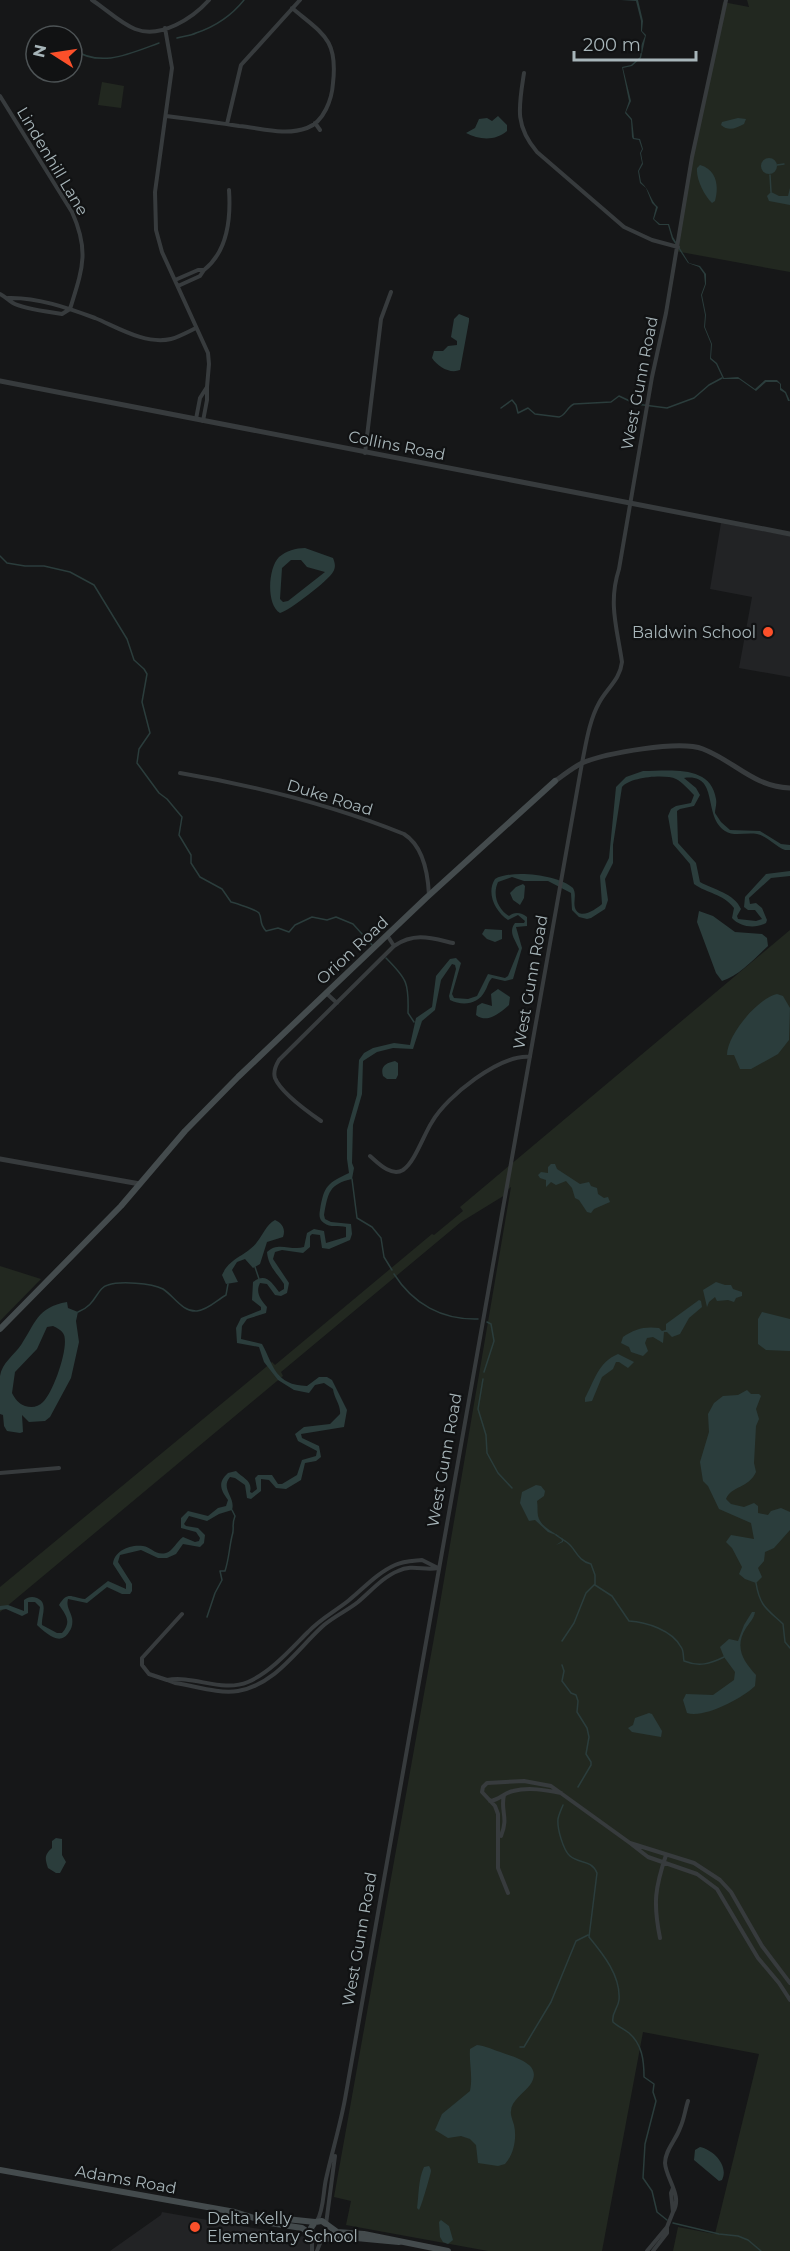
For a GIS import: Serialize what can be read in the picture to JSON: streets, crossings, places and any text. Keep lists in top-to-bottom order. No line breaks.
{"streets":{"main road":["West Gunn Road","Orion Road","Adams Road"],"street":["Lindenhill Lane","Collins Road","Duke Road"]},"crossings":[["West Gunn Road","Collins Road"],["West Gunn Road","Orion Road"],["West Gunn Road","Adams Road"],["Duke Road","Orion Road"]],"places":["Baldwin School","Delta Kelly Elementary School"],"scale_bar":"200 m","north":"left"}
